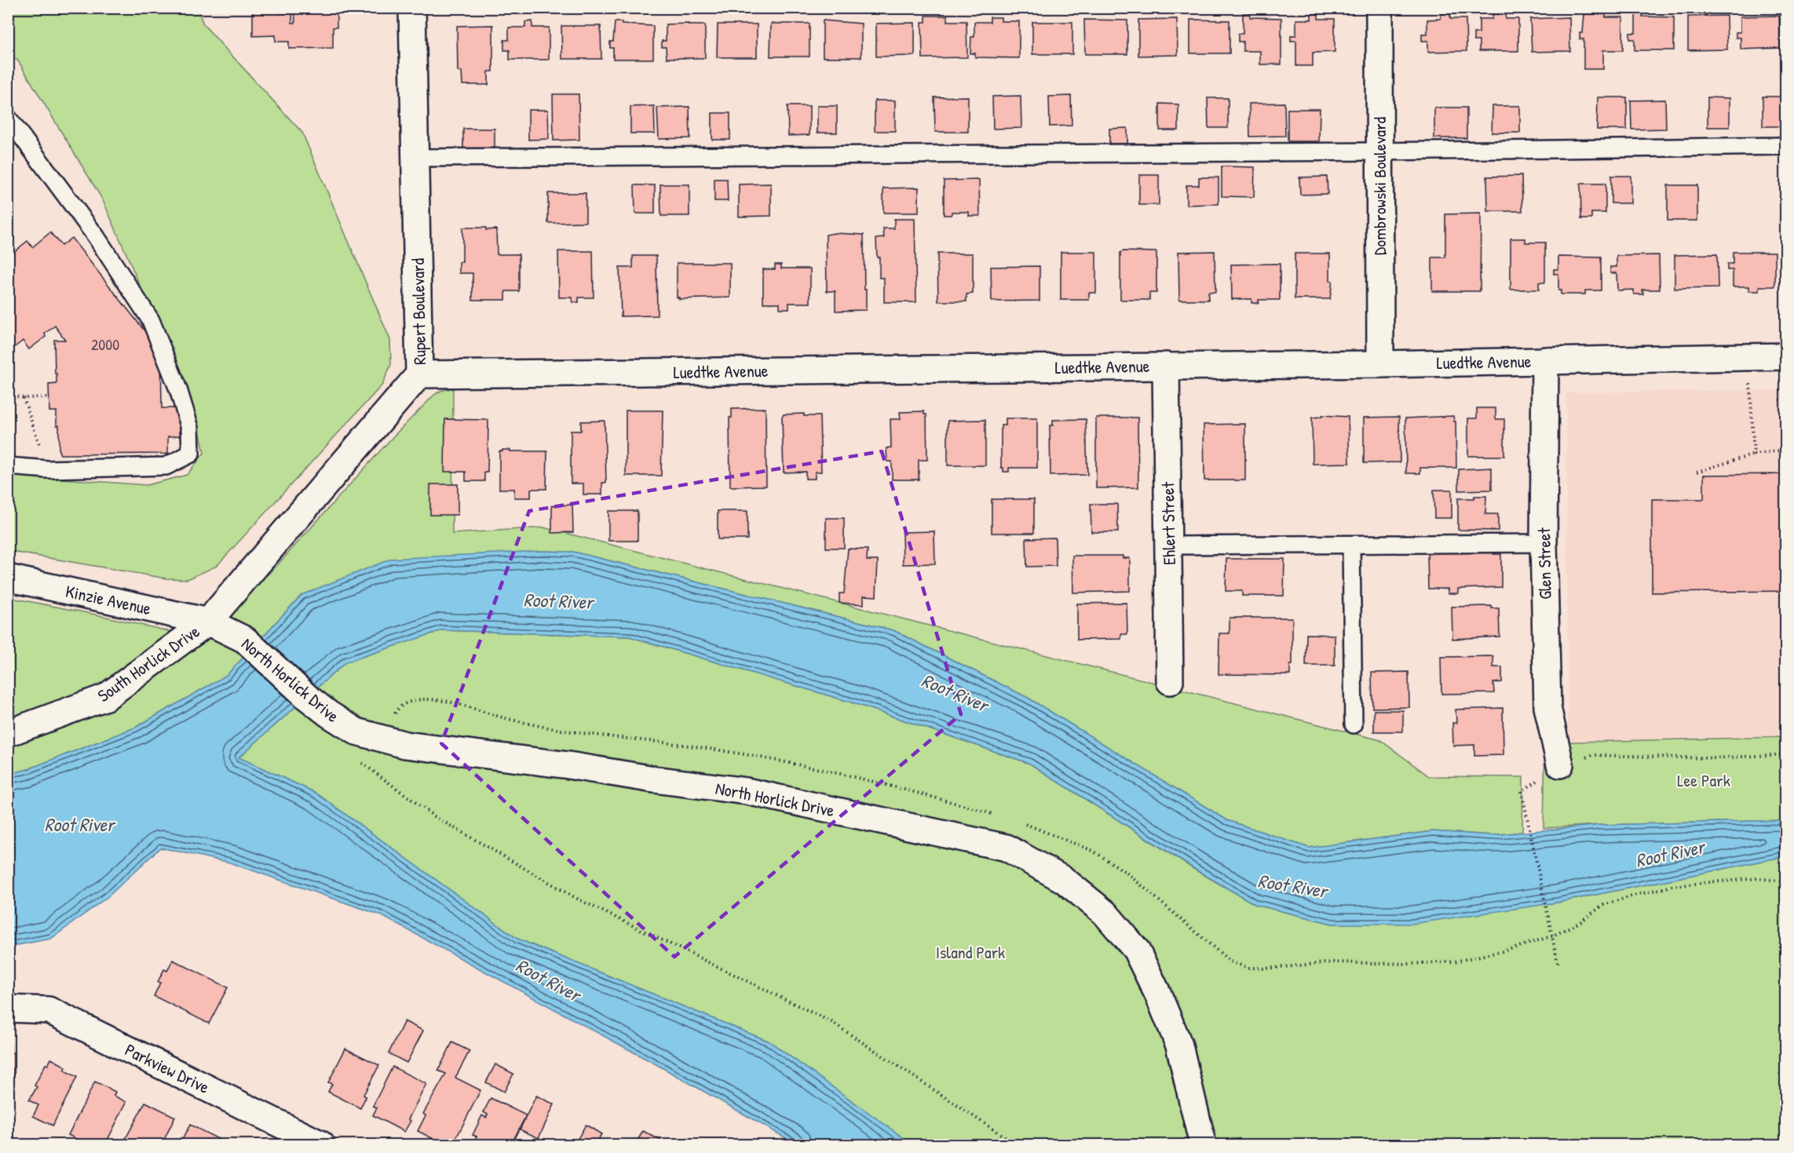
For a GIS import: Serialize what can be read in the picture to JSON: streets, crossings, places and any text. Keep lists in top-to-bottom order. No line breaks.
{"streets":{"street":["Dombrowski Boulevard","Rupert Boulevard","Luedtke Avenue","Ehlert Street","Glen Street","Kinzie Avenue","South Horlick Drive","North Horlick Drive","Parkview Drive"]},"crossings":[["Dombrowski Boulevard","Luedtke Avenue"],["Rupert Boulevard","Luedtke Avenue"],["Rupert Boulevard","Kinzie Avenue"],["Rupert Boulevard","South Horlick Drive"],["Rupert Boulevard","North Horlick Drive"],["Luedtke Avenue","Ehlert Street"],["Luedtke Avenue","Glen Street"],["Kinzie Avenue","South Horlick Drive"],["Kinzie Avenue","North Horlick Drive"],["South Horlick Drive","North Horlick Drive"]],"water":["Root River"],"parks":["Lee Park","Island Park"],"house_numbers":["2000"]}
